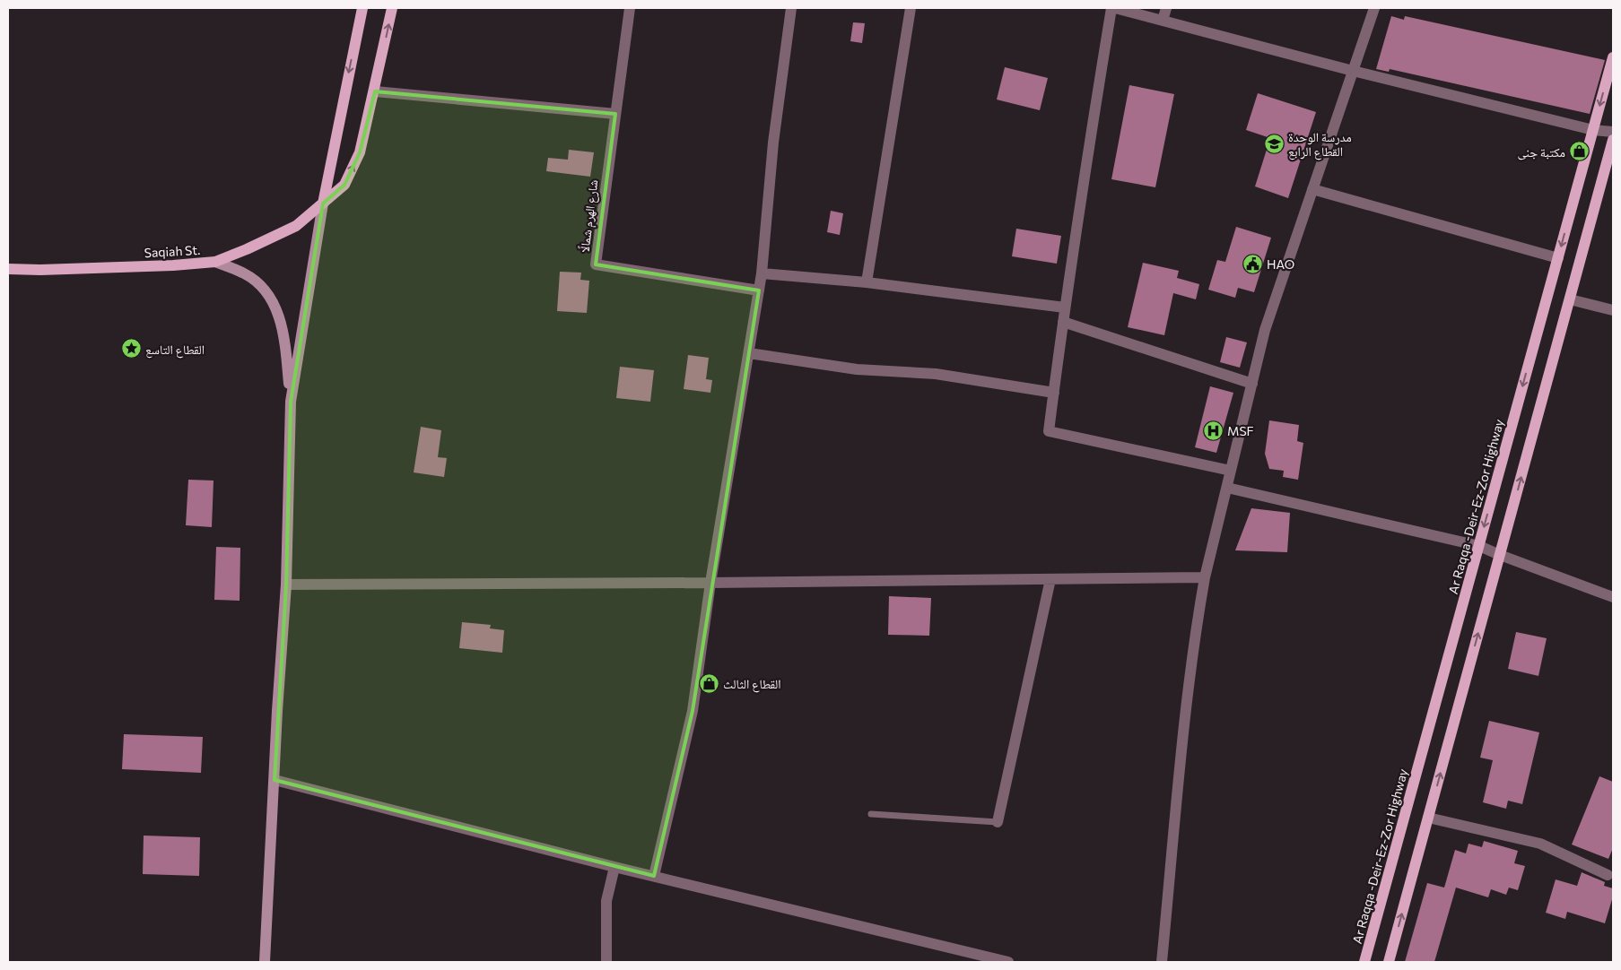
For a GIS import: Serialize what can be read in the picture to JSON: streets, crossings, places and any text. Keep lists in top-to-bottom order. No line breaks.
{"streets":{"main road":["Saqiah St.","Ar Raqqa -Deir-Ez-Zor Highway"],"street":["شارع الهرم شمالًا"]},"places":{"school or university":["مدرسة الوحدة القطاع الرابع"],"shop":["مكتبة جنى","القطاع الثالث"],"public building":["HAO"],"place":["القطاع التاسع"],"hospital":["MSF"]}}
